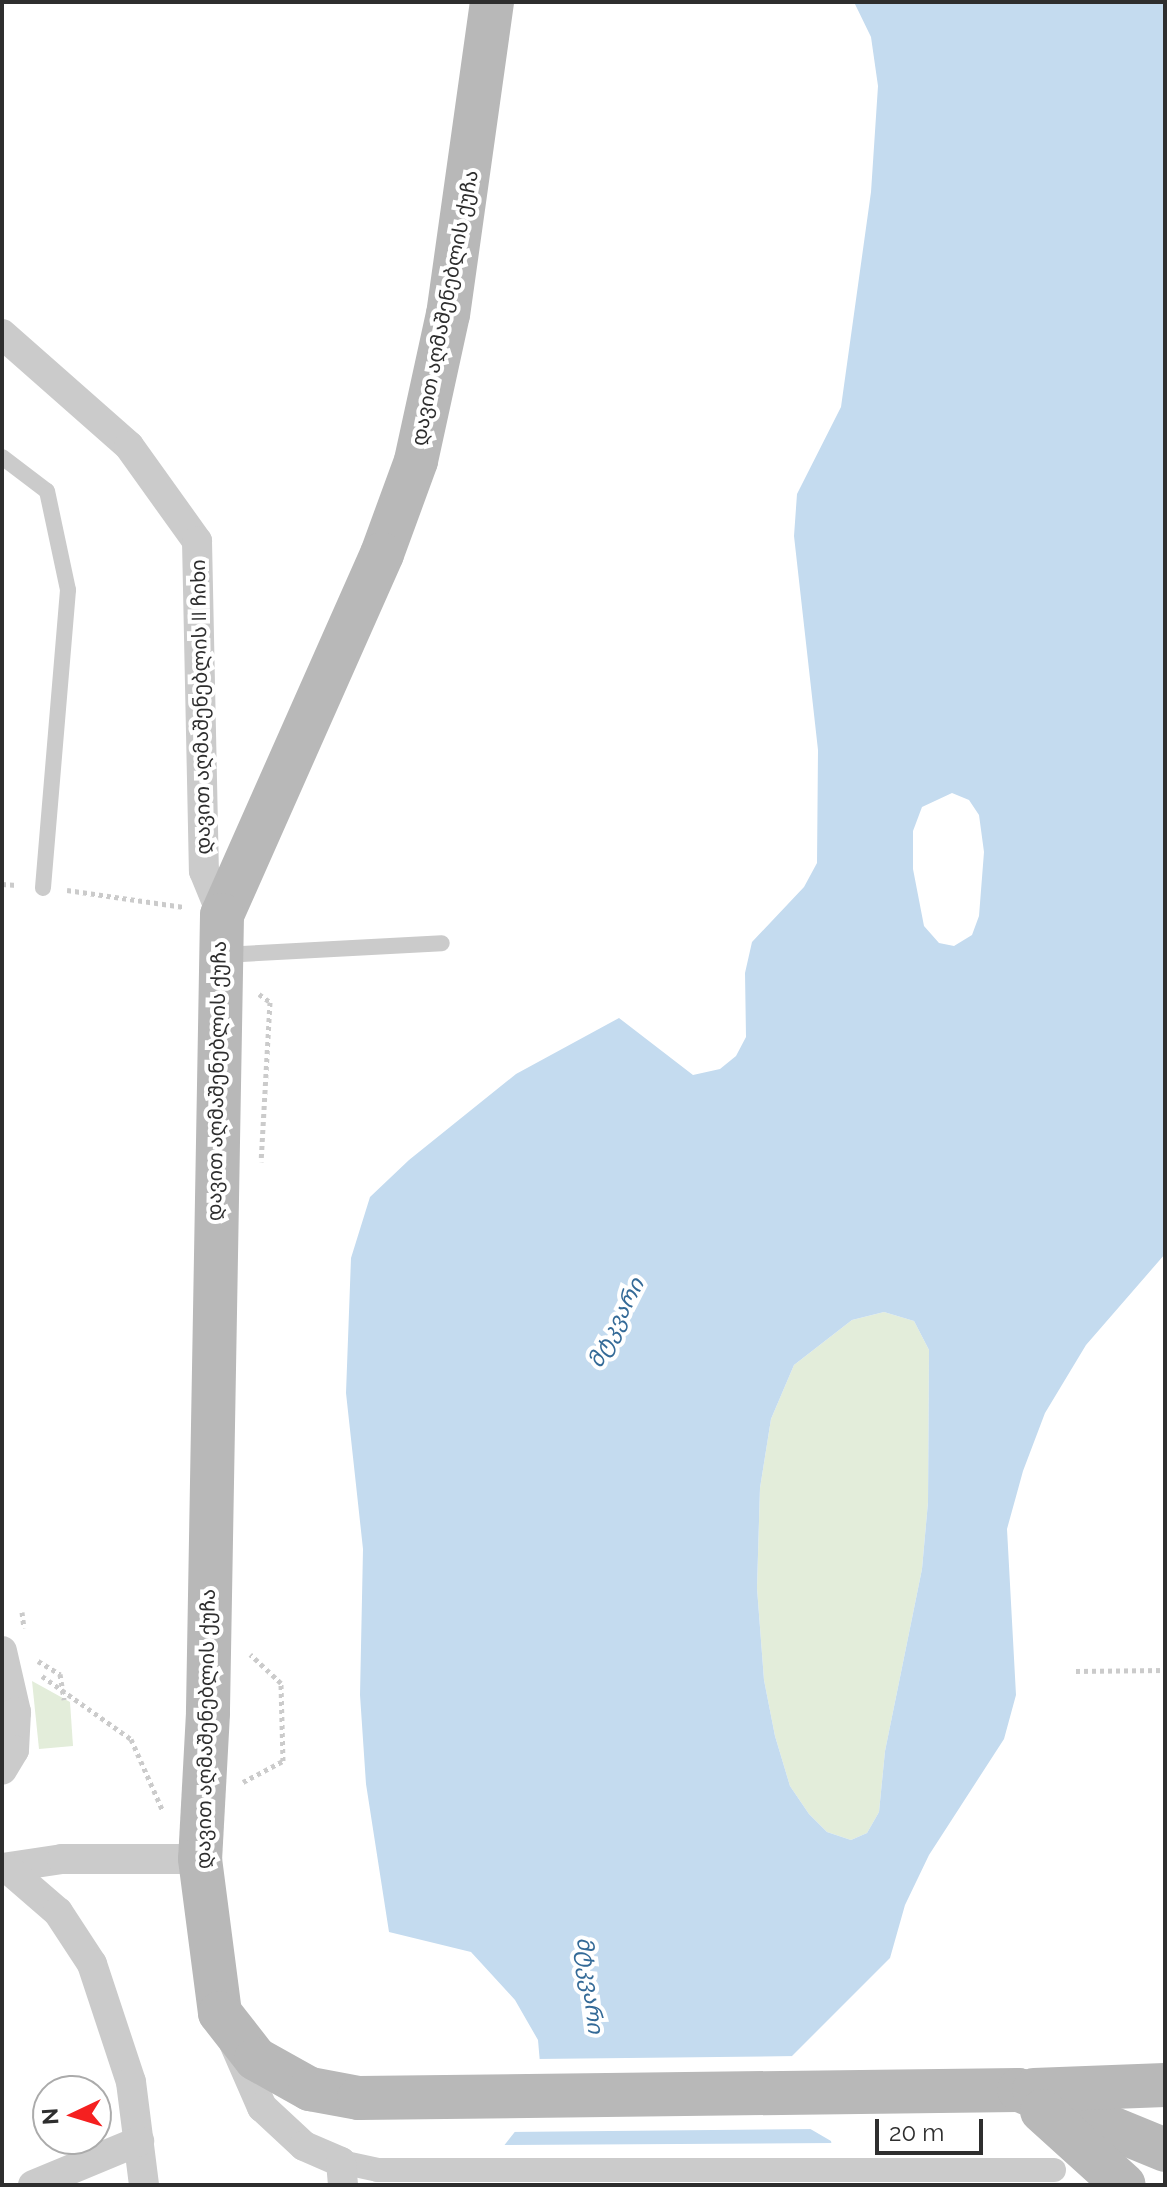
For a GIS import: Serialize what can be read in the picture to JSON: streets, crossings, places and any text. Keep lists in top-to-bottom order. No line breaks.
{"streets":{"main road":["დავით აღმაშენებლის ქუჩა"],"street":["დავით აღმაშენებლის II ჩიხი"]},"crossings":[["დავით აღმაშენებლის ქუჩა","დავით აღმაშენებლის II ჩიხი"]],"water":["მტკვარი"],"scale_bar":"20 m","north":"left"}
